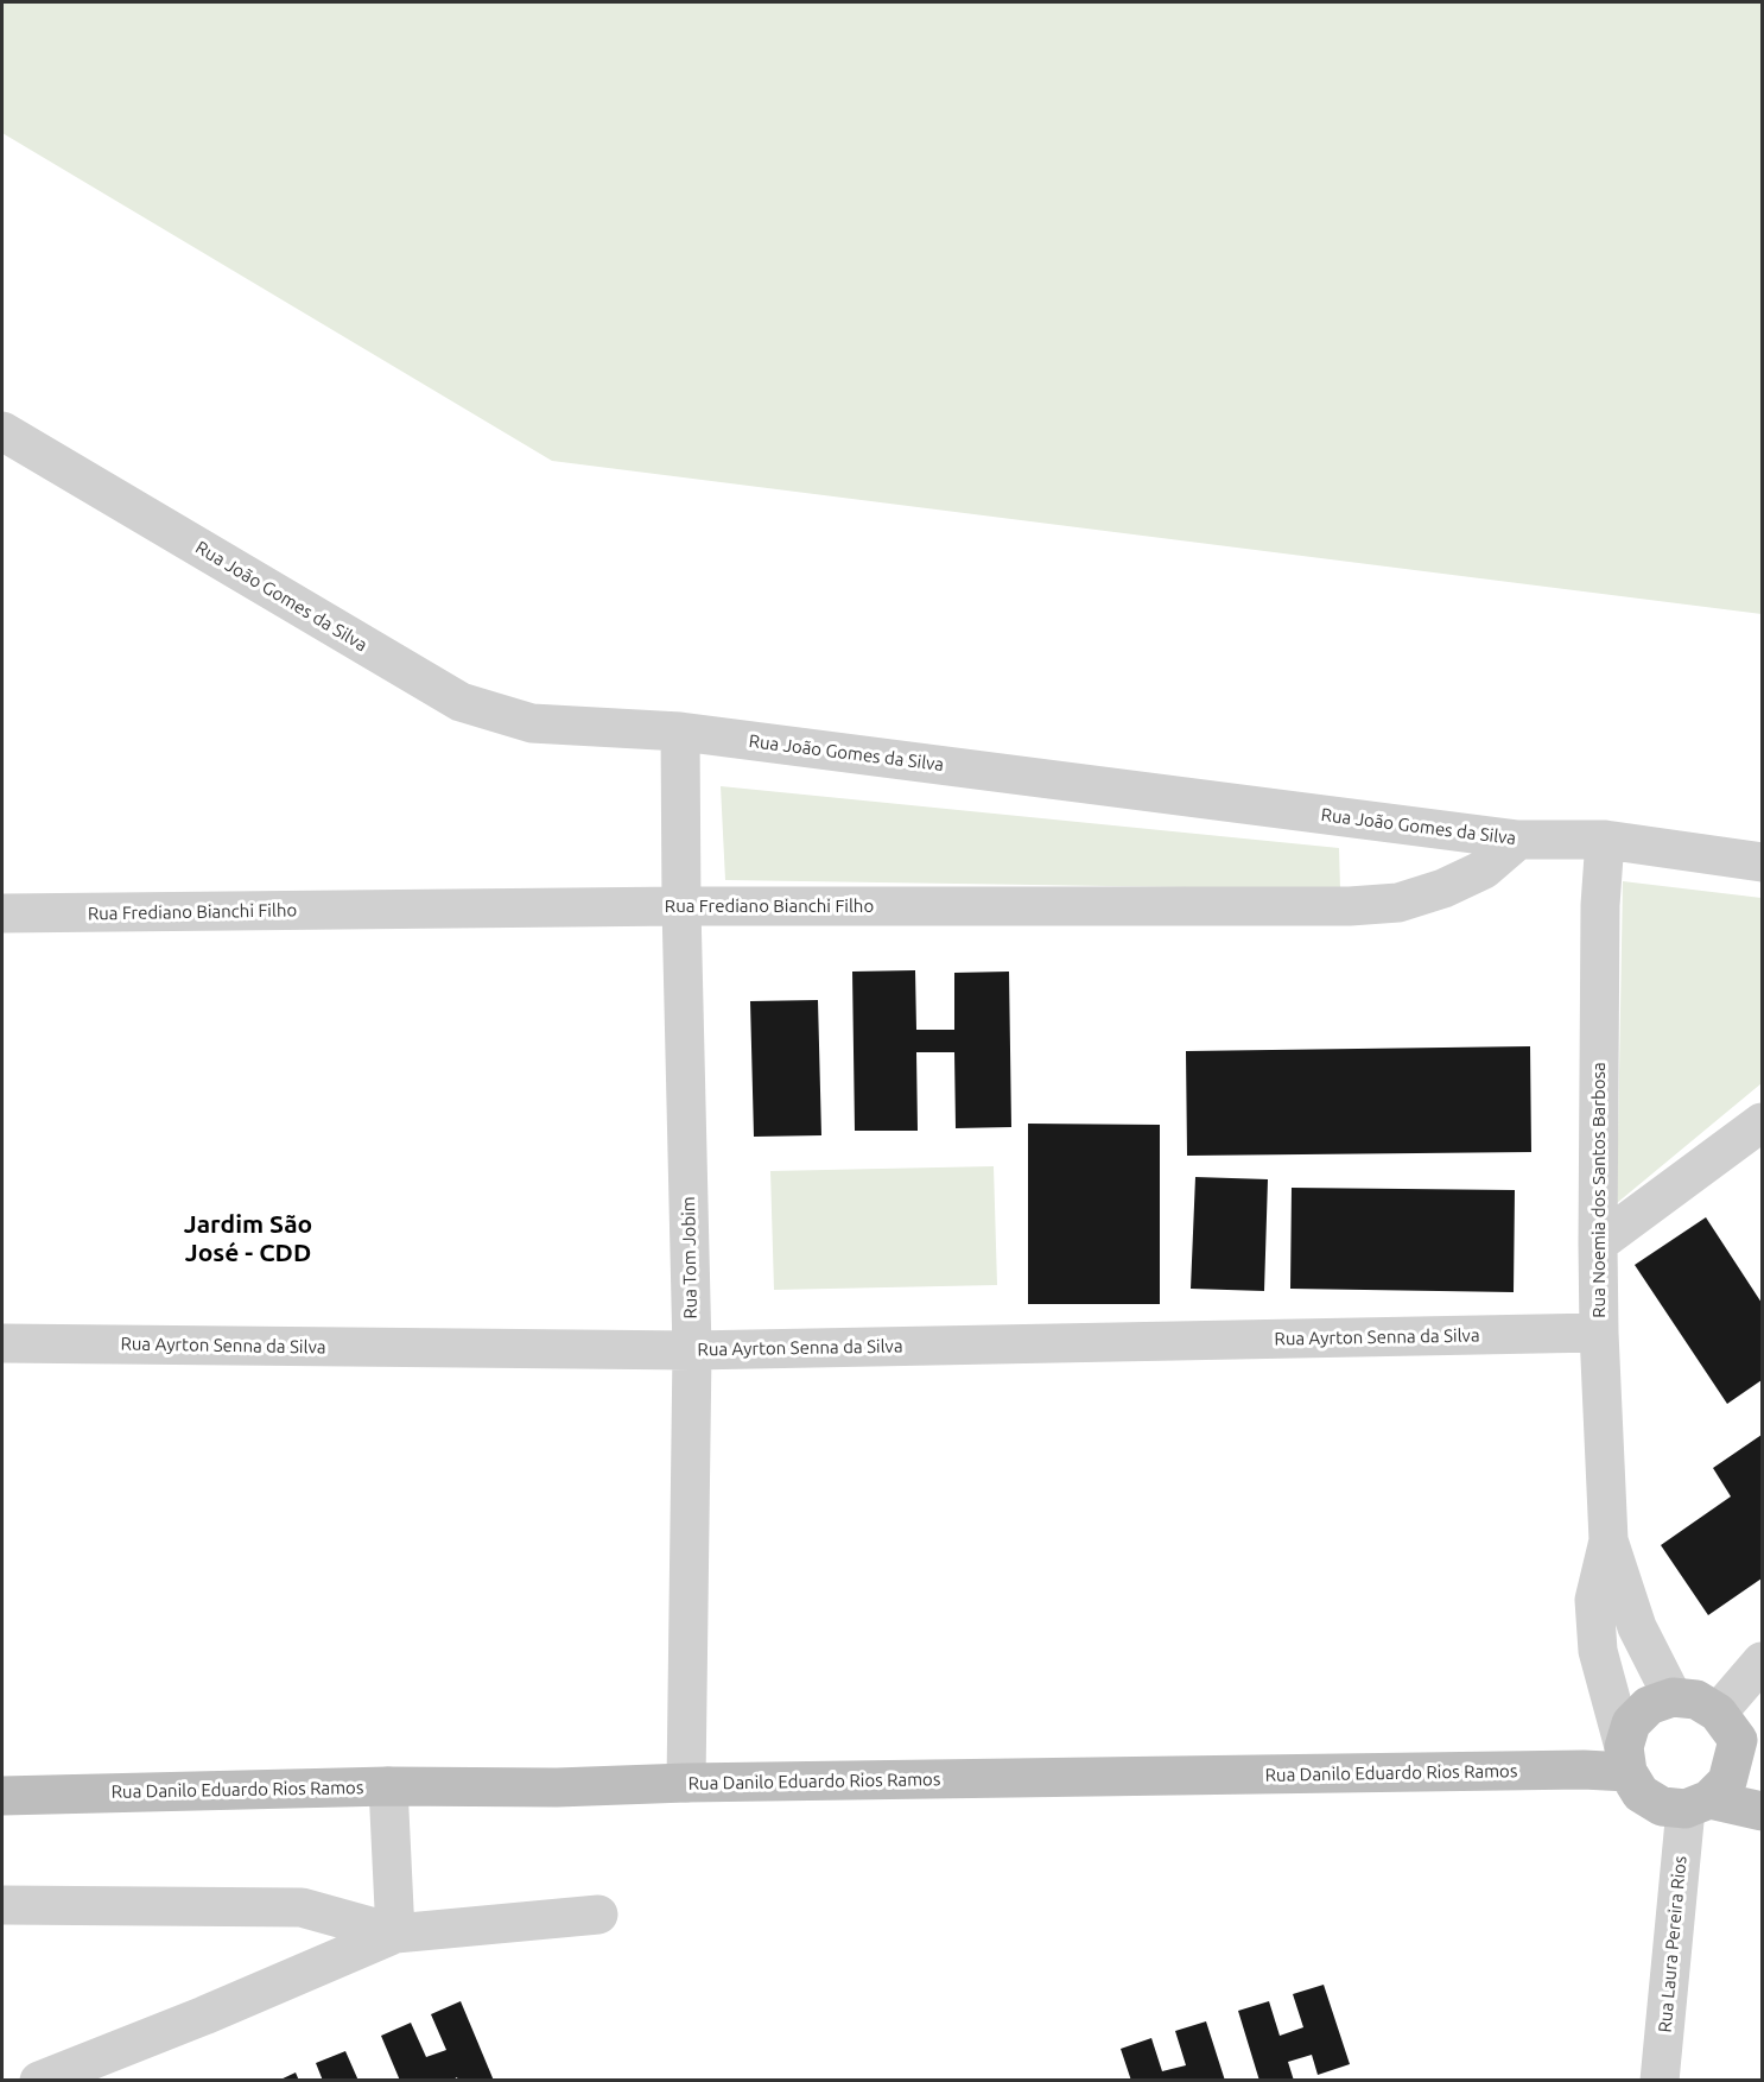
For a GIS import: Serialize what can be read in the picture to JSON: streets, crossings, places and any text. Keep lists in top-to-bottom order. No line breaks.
{"streets":{"street":["Rua João Gomes da Silva","Rua Frediano Bianchi Filho","Rua Noemia dos Santos Barbosa","Rua Tom Jobim","Rua Ayrton Senna da Silva","Rua Danilo Eduardo Rios Ramos","Rua Laura Pereira Rios"]},"crossings":[["Rua João Gomes da Silva","Rua Frediano Bianchi Filho"],["Rua João Gomes da Silva","Rua Noemia dos Santos Barbosa"],["Rua João Gomes da Silva","Rua Tom Jobim"],["Rua Frediano Bianchi Filho","Rua Tom Jobim"],["Rua Noemia dos Santos Barbosa","Rua Ayrton Senna da Silva"],["Rua Noemia dos Santos Barbosa","Rua Danilo Eduardo Rios Ramos"],["Rua Noemia dos Santos Barbosa","Rua Laura Pereira Rios"],["Rua Tom Jobim","Rua Ayrton Senna da Silva"],["Rua Tom Jobim","Rua Danilo Eduardo Rios Ramos"],["Rua Danilo Eduardo Rios Ramos","Rua Laura Pereira Rios"]],"districts":["Jardim São José - CDD"]}
